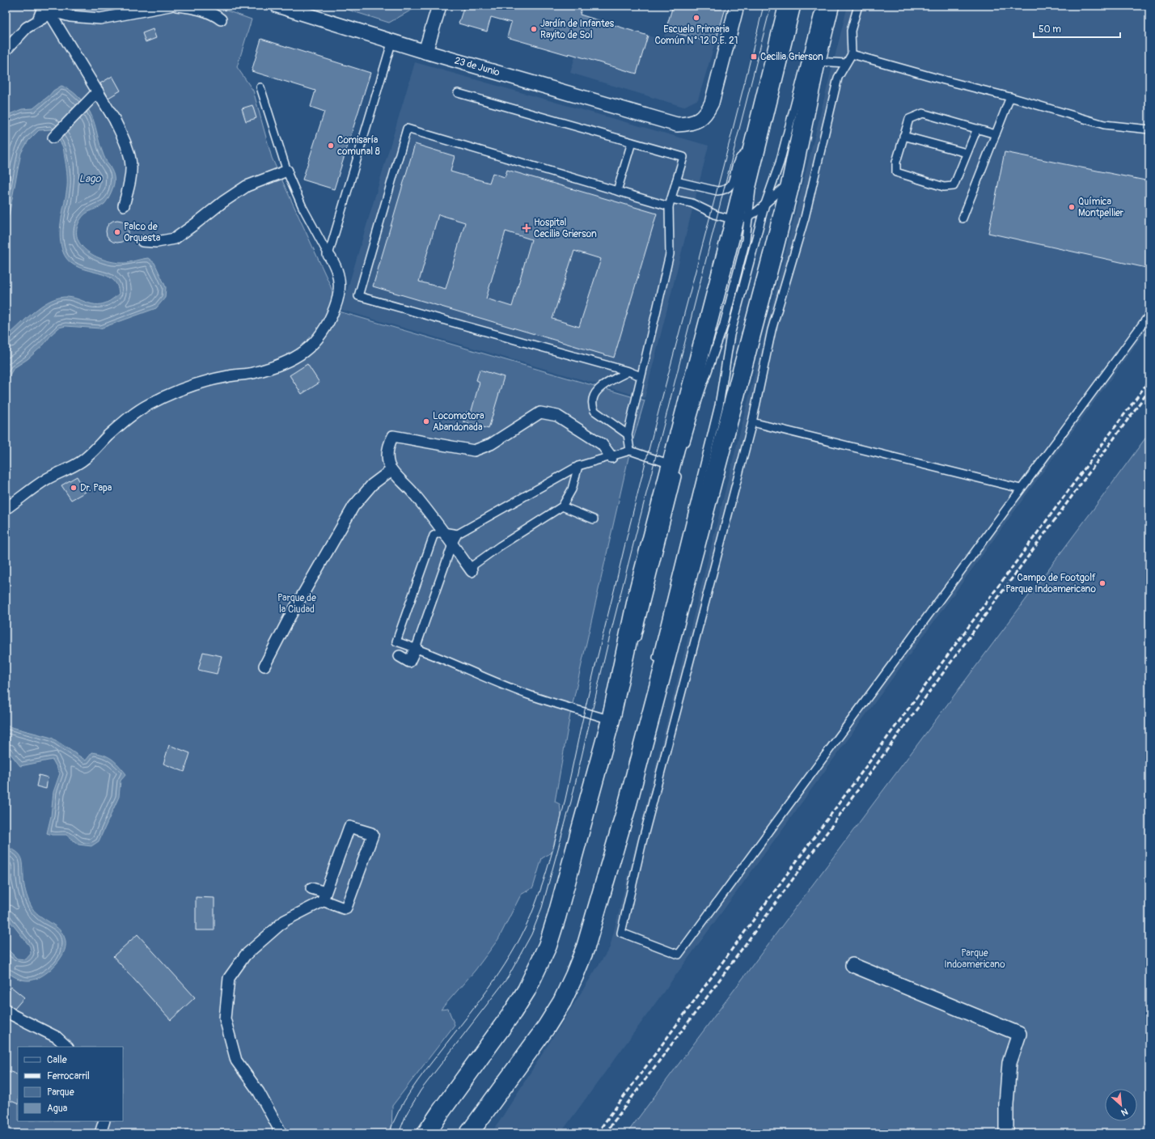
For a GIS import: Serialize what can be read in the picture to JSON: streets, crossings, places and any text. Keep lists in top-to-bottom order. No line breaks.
{"streets":{"street":["23 de Junio"]},"water":["Lago"],"parks":["Parque de la Ciudad","Parque Indoamericano"],"places":{"other":["Escuela Primaria Común N° 12 D.E. 21","Jardín de Infantes Rayito de Sol","Comisaría comunal 8","Química Montpellier","Palco de Orquesta","Locomotora Abandonada","Dr. Papa","Campo de Footgolf Parque Indoamericano"],"transit":["Cecilia Grierson"],"health":["Hospital Cecilia Grierson"]},"legend":["Calle","Ferrocarril","Parque","Agua"],"scale_bar":"50 m","north":"bottom right"}
